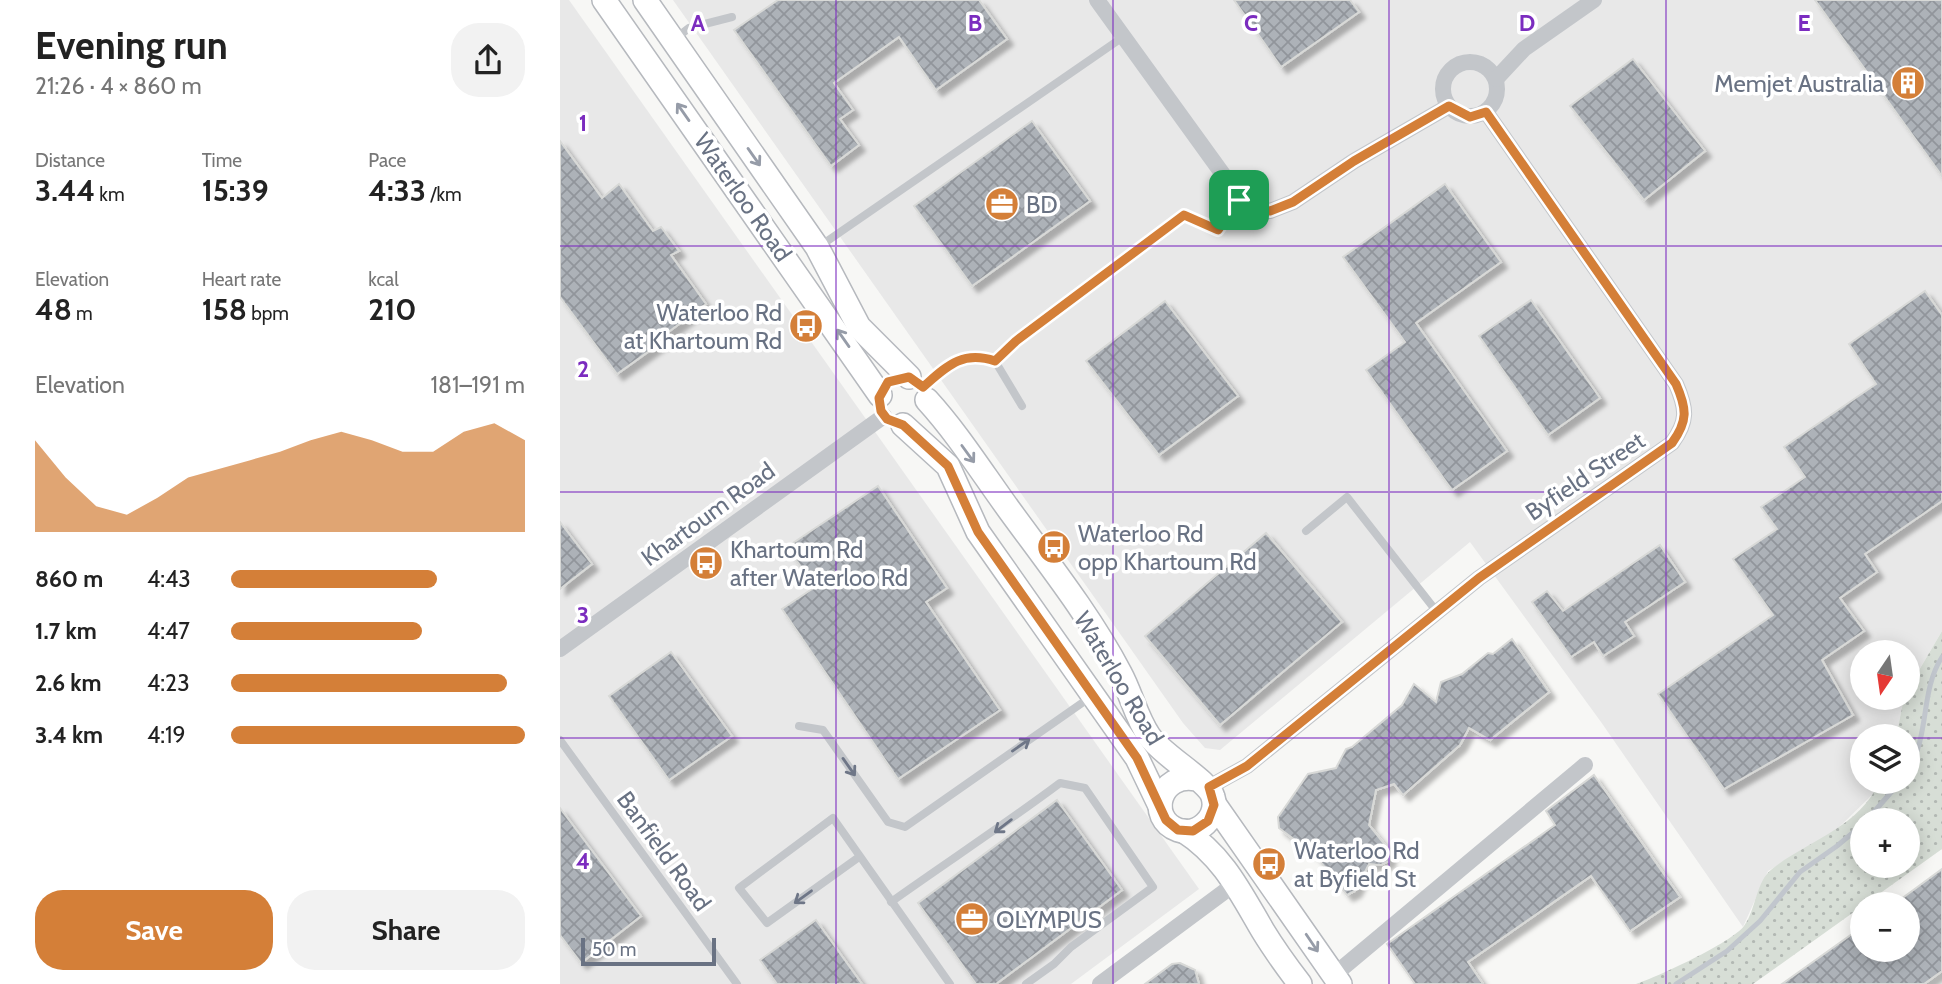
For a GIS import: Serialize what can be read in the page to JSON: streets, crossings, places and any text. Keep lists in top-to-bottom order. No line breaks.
{"streets":{"street":["Waterloo Road","Byfield Street","Khartoum Road"],"lane":["Banfield Road"]},"crossings":[["Waterloo Road","Byfield Street"],["Waterloo Road","Khartoum Road"]],"places":{"building":["Memjet Australia"],"office":["BD","OLYMPUS"],"bus stop":["Waterloo Rd at Khartoum Rd","Waterloo Rd opp Khartoum Rd","Khartoum Rd after Waterloo Rd","Waterloo Rd at Byfield St"]},"scale_bar":"50 m","north":"bottom","page":{"heading":["Evening run","21:26 · 4 × 860 m"],"stats":[["Distance","3.44 km"],["Time","15:39"],["Pace","4:33 /km"],["Elevation","48 m"],["Heart rate","158 bpm"],["kcal","210"]],"chart":["Elevation","181–191 m"],"list":[{"name":"860 m","note":"4:43"},{"name":"1.7 km","note":"4:47"},{"name":"2.6 km","note":"4:23"},{"name":"3.4 km","note":"4:19"}],"map_buttons":["+","−"],"buttons":["Save","Share"],"scale":"50 m"},"grid":{"columns":["A","B","C","D","E"],"rows":["1","2","3","4"]}}
